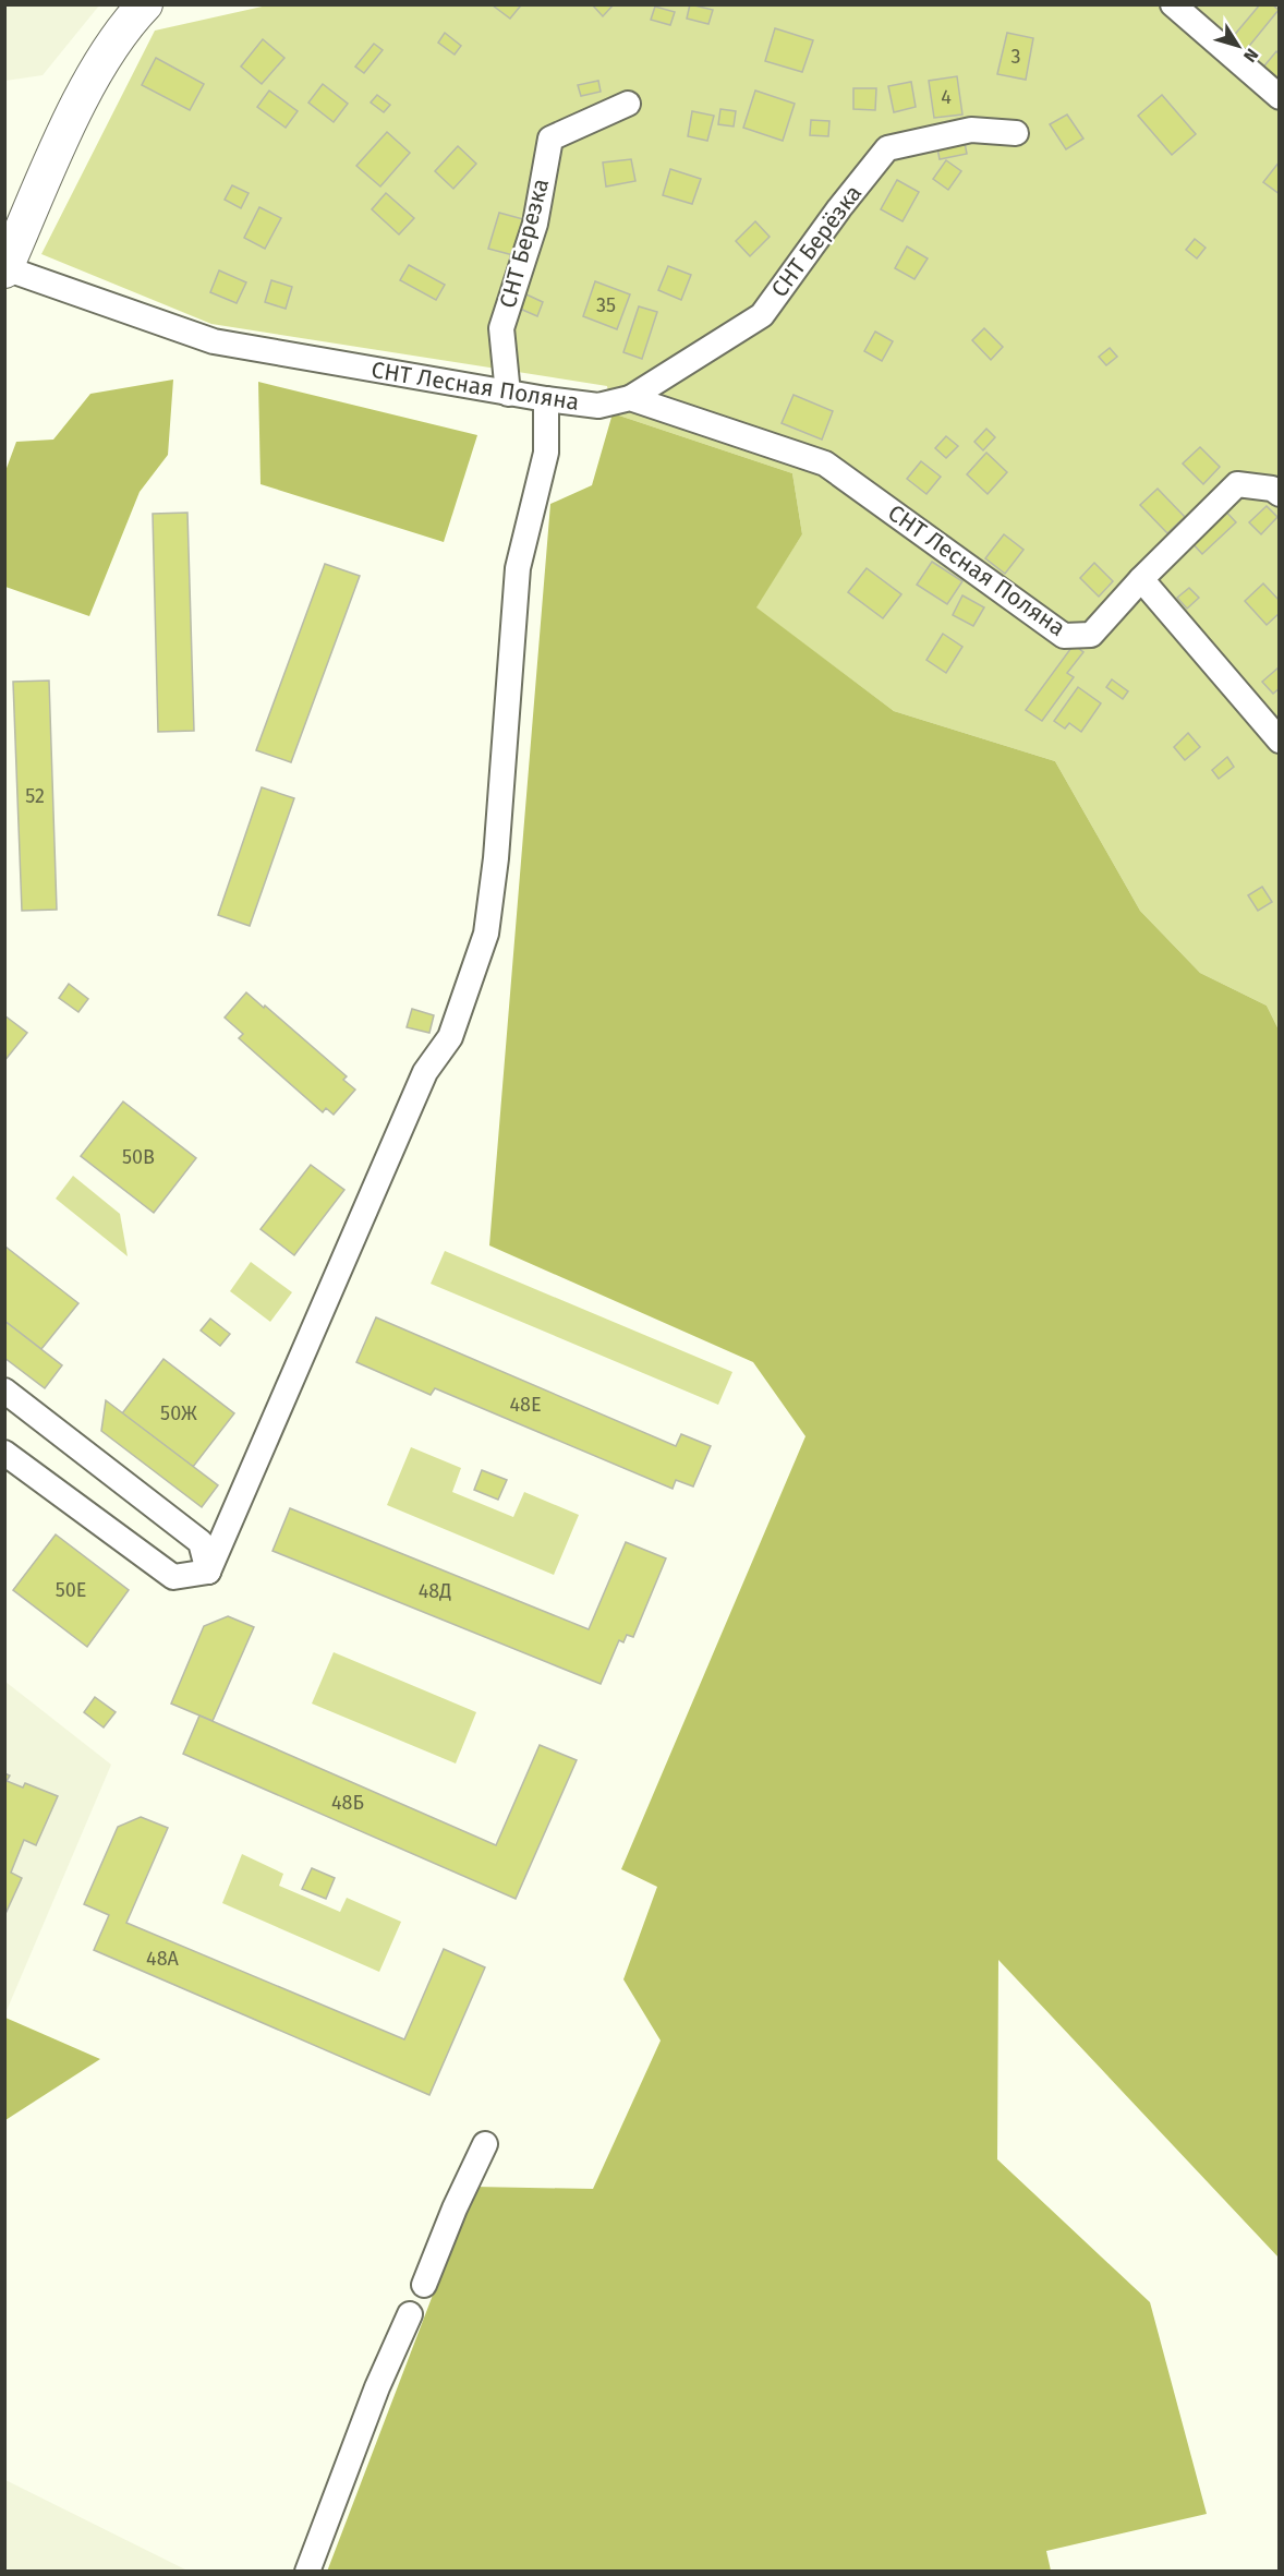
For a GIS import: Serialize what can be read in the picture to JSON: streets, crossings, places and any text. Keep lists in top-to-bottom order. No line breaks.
{"streets":{"street":["СНТ Берёзка","СНТ Березка","СНТ Лесная Поляна"]},"crossings":[["СНТ Берёзка","СНТ Лесная Поляна"],["СНТ Березка","СНТ Лесная Поляна"]],"house_numbers":["3","4","35","52","50В","48Е","50Ж","50Е","48Д","48Б","48А"],"north":"bottom right"}
